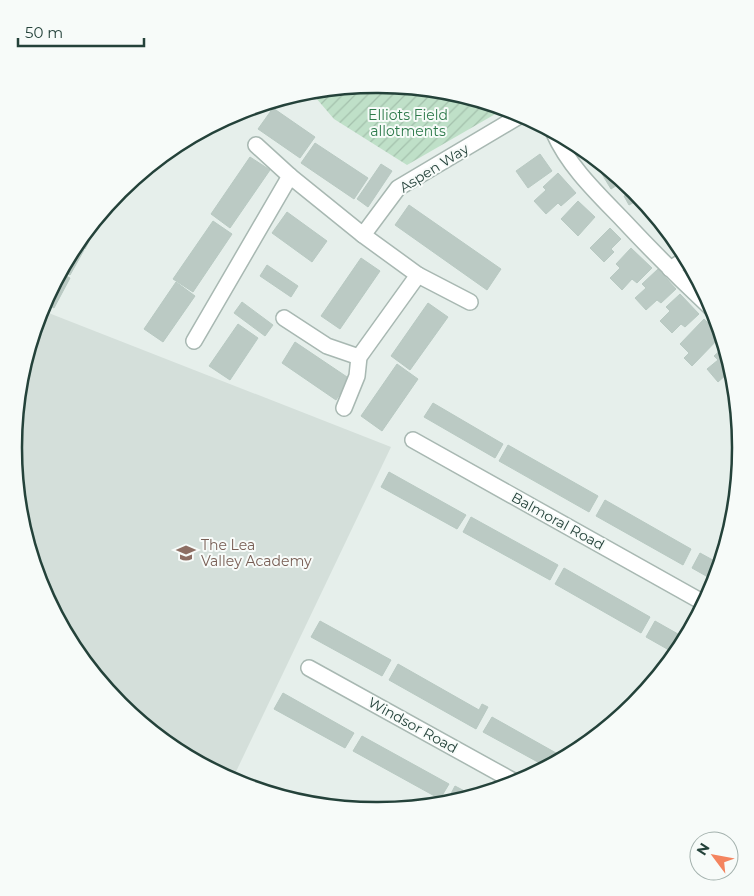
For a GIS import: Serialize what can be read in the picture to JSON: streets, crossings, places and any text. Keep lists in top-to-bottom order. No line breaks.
{"streets":{"street":["Aspen Way","Balmoral Road","Windsor Road"]},"parks":["Elliots Field allotments"],"places":{"school or university":["The Lea Valley Academy"]},"scale_bar":"50 m","north":"top left"}
